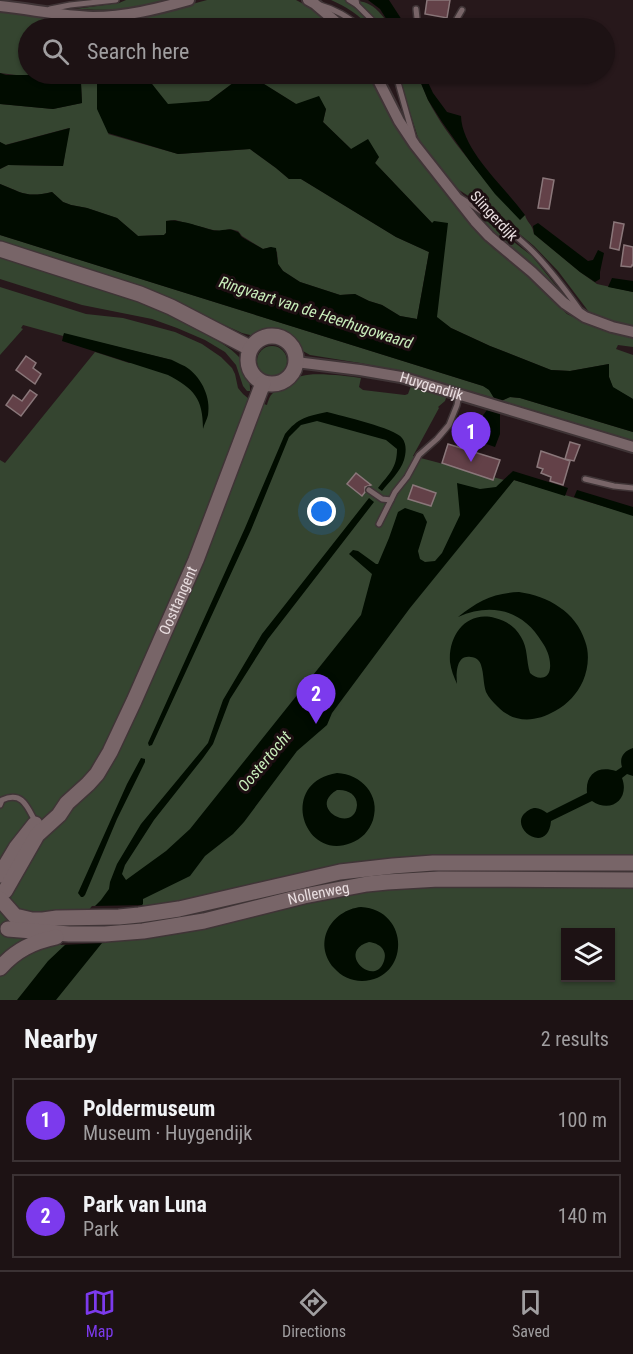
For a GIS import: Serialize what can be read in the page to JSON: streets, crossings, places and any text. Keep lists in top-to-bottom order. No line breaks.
{"streets":{"main road":["Oosttangent","Nollenweg"],"street":["Slingerdijk","Huygendijk"]},"crossings":[["Huygendijk","Oosttangent"]],"water":["Ringvaart van de Heerhugowaard","Oostertocht"],"page":{"search":"Search here","pins":["1","2"],"heading":["Nearby","2 results"],"list":[{"mark":"1","name":"Poldermuseum","note":"Museum · Huygendijk","value":"100 m"},{"mark":"2","name":"Park van Luna","note":"Park","value":"140 m"}],"nav":["Map","Directions","Saved"]}}
